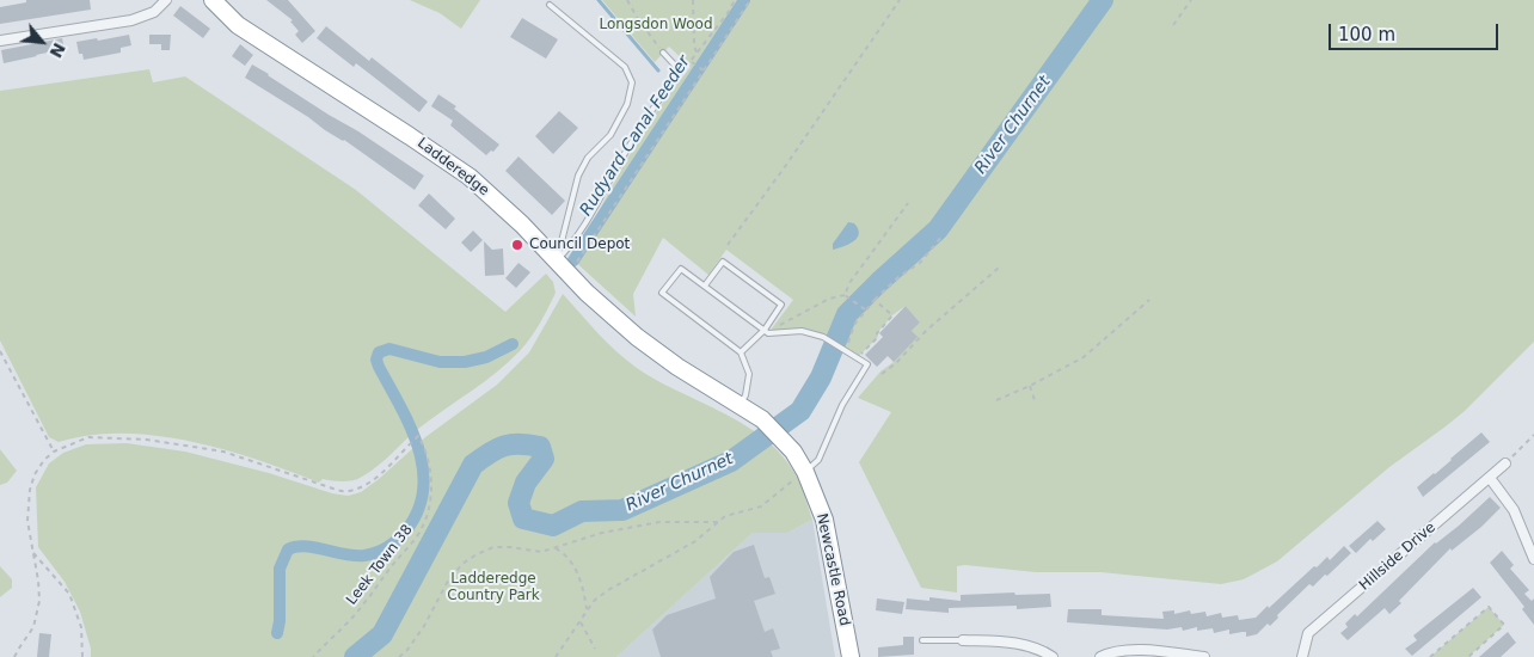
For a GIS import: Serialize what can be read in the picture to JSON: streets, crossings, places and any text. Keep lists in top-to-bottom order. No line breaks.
{"streets":{"highway":["Ladderedge","Newcastle Road"],"street":["Hillside Drive"],"path":["Leek Town 38"]},"crossings":[["Ladderedge","Newcastle Road"]],"water":["River Churnet","Rudyard Canal Feeder"],"parks":["Longsdon Wood","Ladderedge Country Park"],"places":["Council Depot"],"scale_bar":"100 m","north":"bottom right"}
